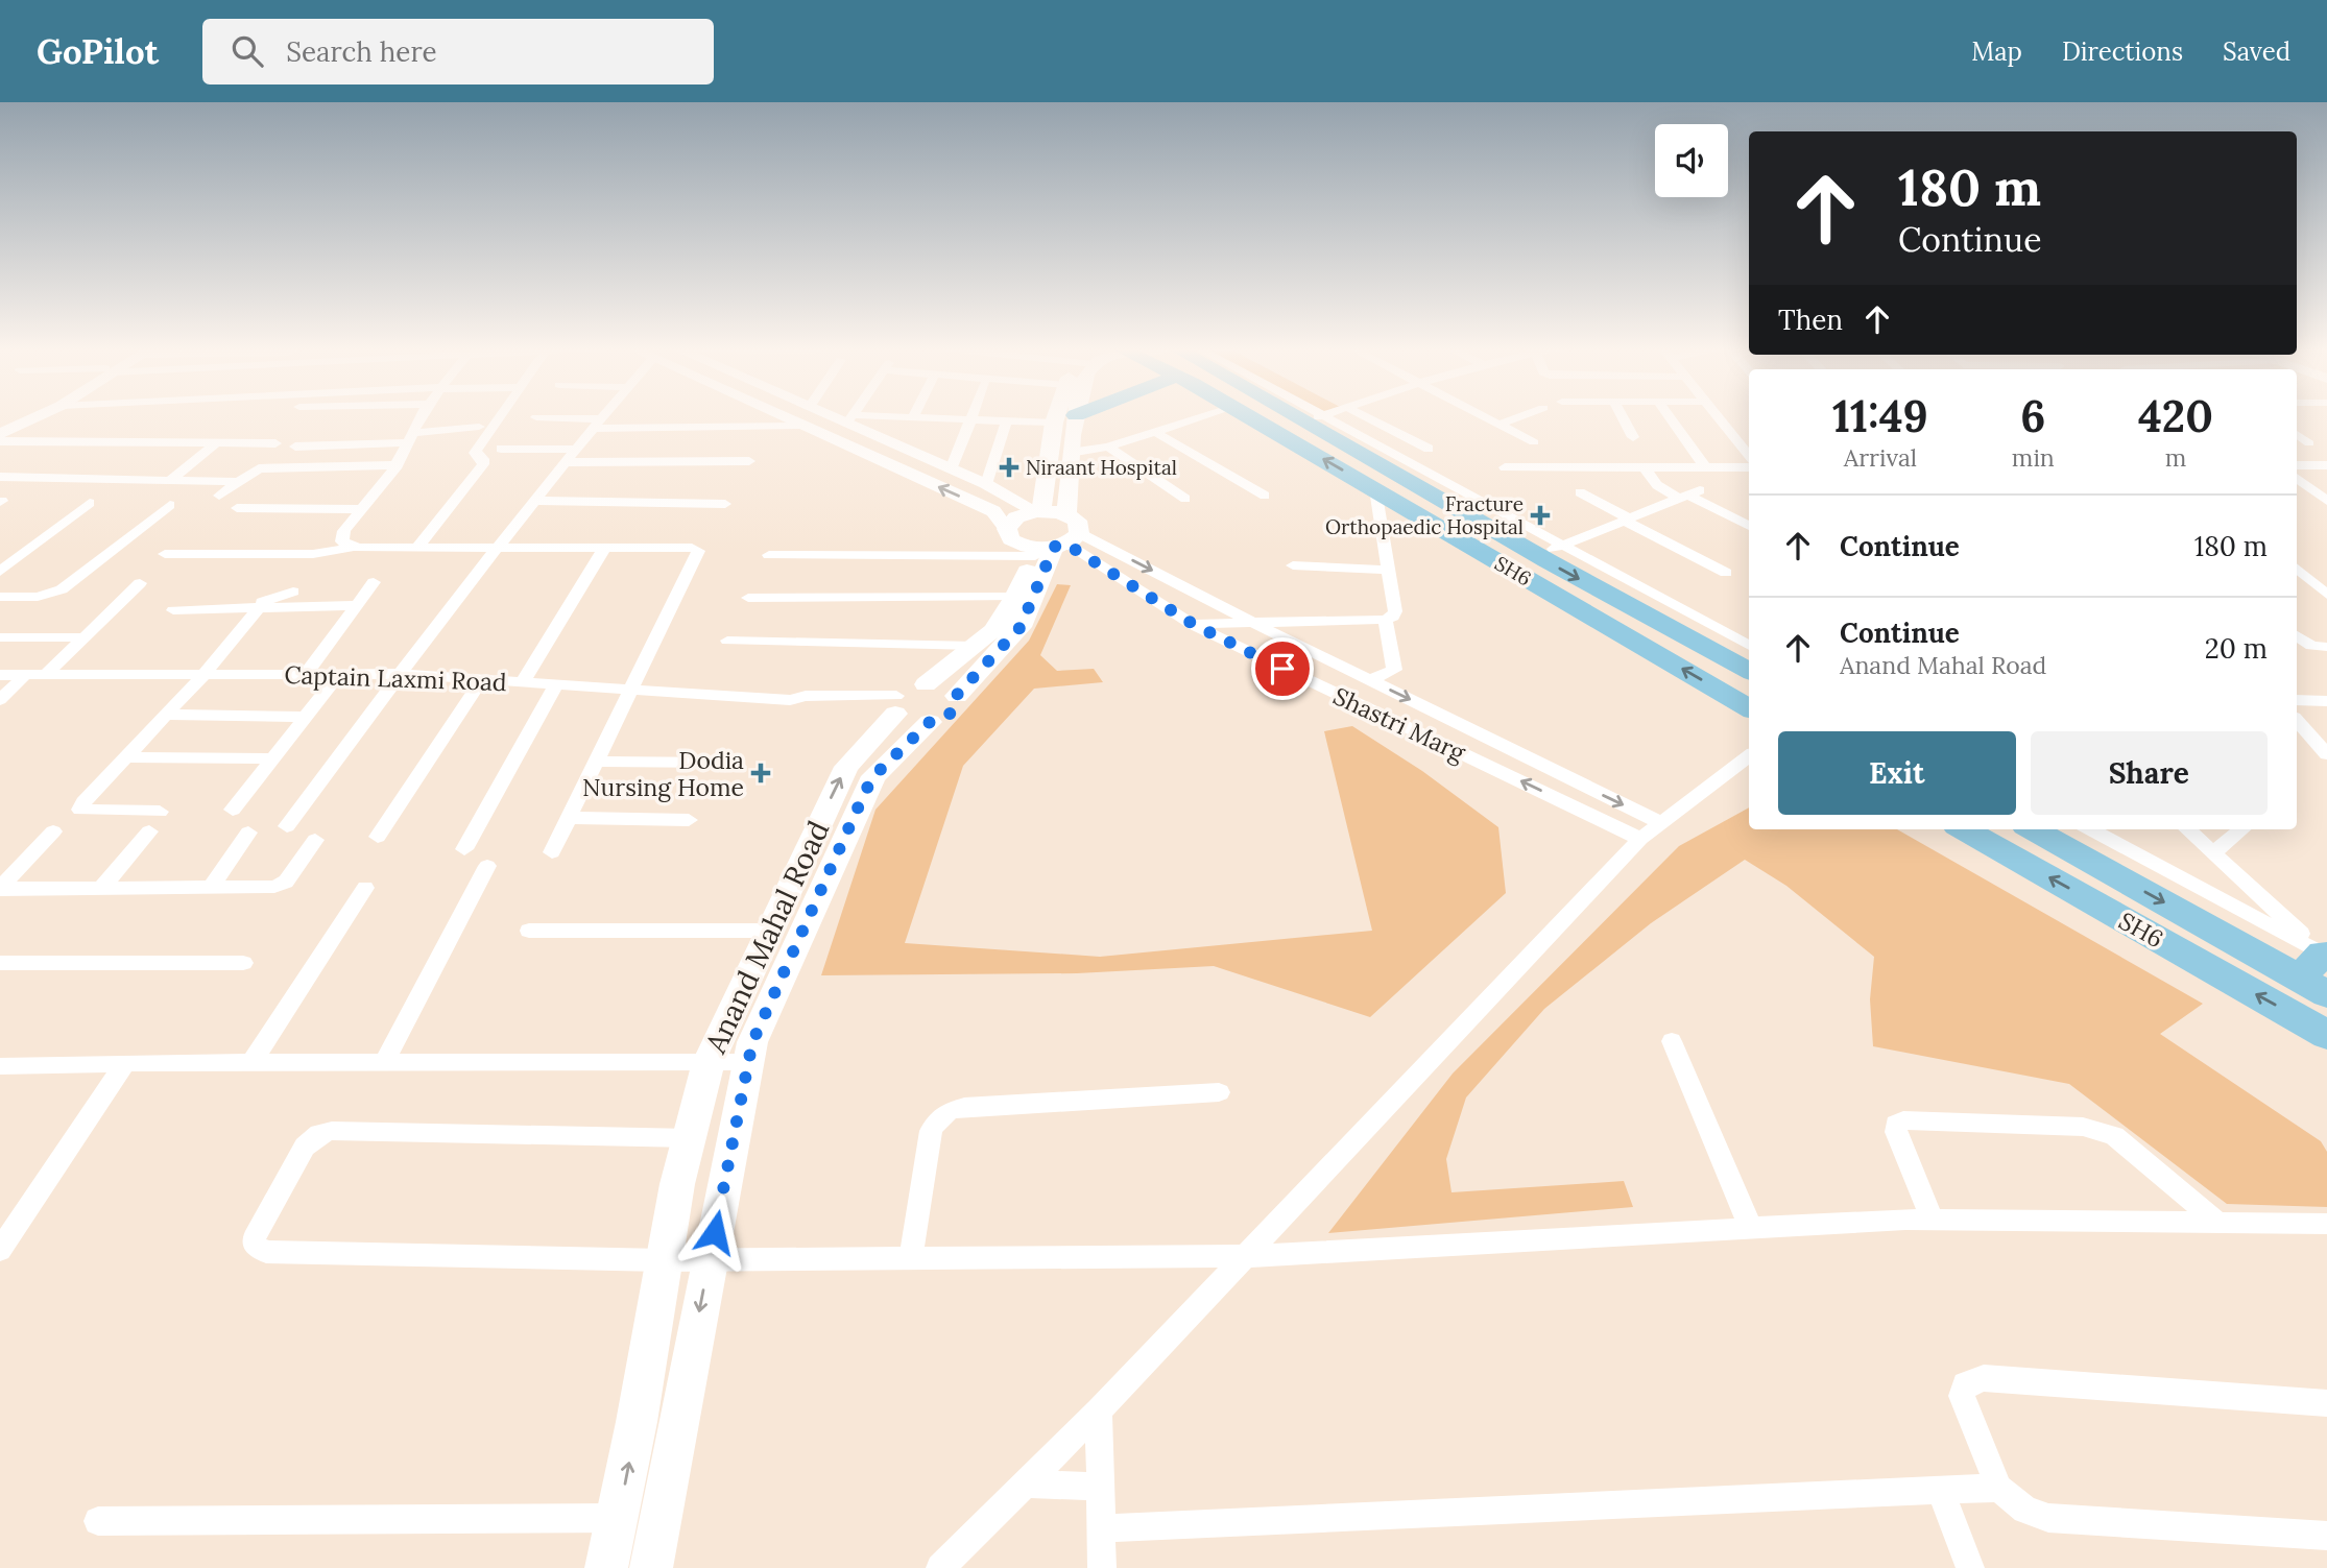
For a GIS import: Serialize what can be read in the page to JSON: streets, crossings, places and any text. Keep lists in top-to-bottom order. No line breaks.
{"streets":{"main road":["SH6","Anand Mahal Road"],"street":["Captain Laxmi Road","Shastri Marg"]},"crossings":[["Captain Laxmi Road","Anand Mahal Road"]],"places":{"health":["Niraant Hospital","Fracture Orthopaedic Hospital","Dodia Nursing Home"]},"page":{"header":"GoPilot","search":"Search here","nav":["Map","Directions","Saved"],"turn":["180 m","Continue"],"then":"Then","eta":["11:49","Arrival","6","min","420","m"],"list":[{"name":"Continue","value":"180 m"},{"name":"Continue","note":"Anand Mahal Road","value":"20 m"}],"buttons":["Exit","Share"]}}
